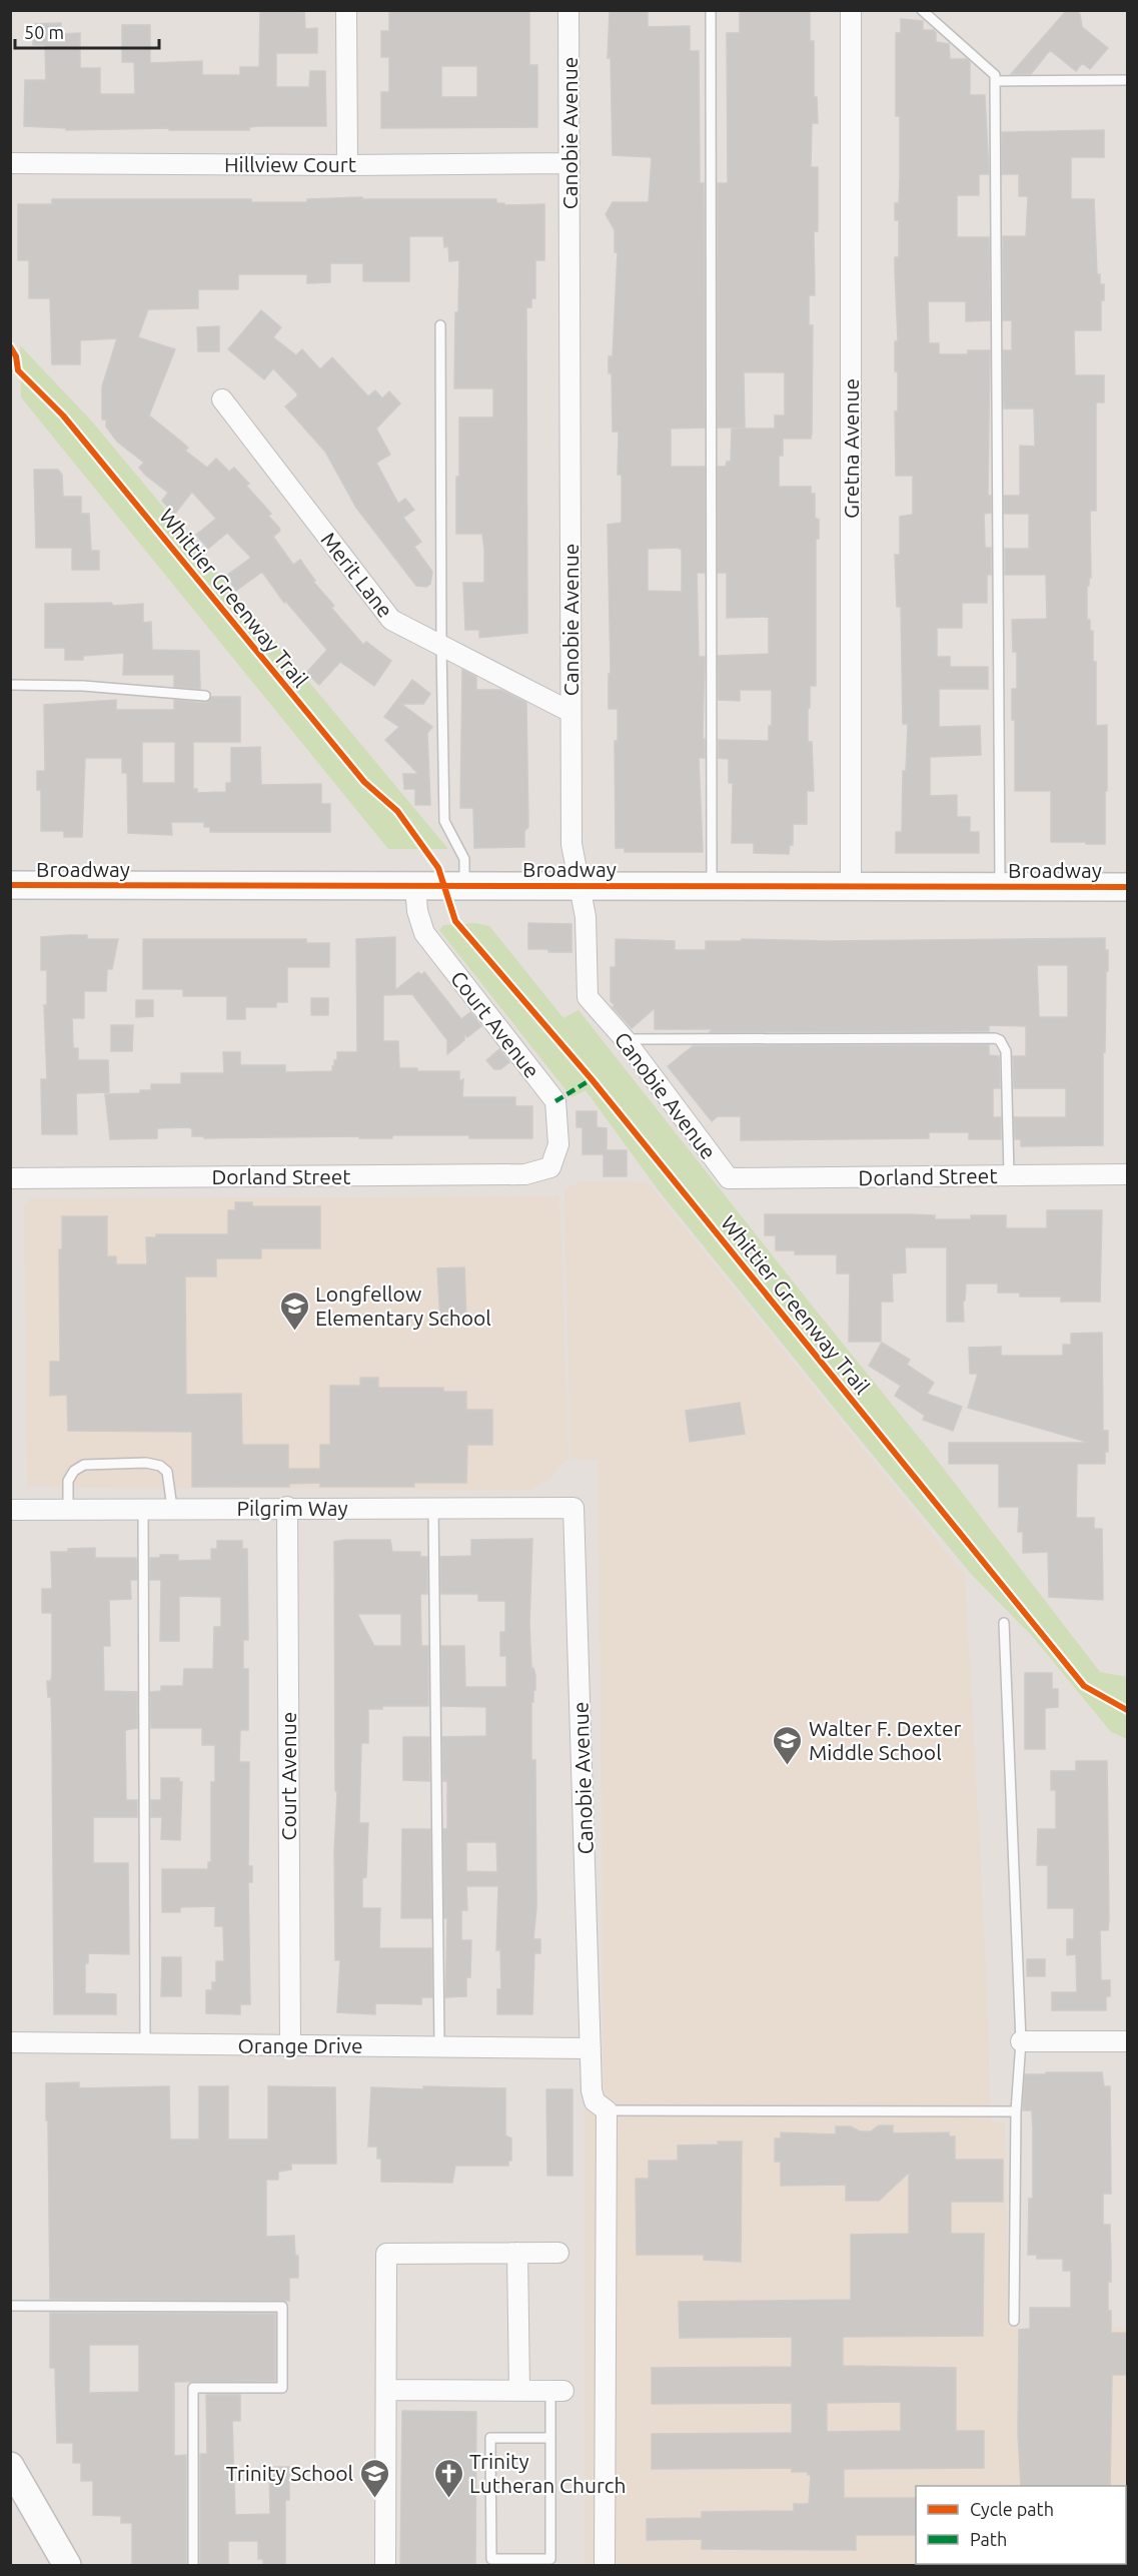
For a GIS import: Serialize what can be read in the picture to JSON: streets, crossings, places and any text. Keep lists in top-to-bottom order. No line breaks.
{"streets":{"street":["Canobie Avenue","Hillview Court","Gretna Avenue","Merit Lane","Broadway","Court Avenue","Dorland Street","Pilgrim Way","Orange Drive"],"cycle path":["Whittier Greenway Trail"]},"crossings":[["Canobie Avenue","Hillview Court"],["Canobie Avenue","Merit Lane"],["Canobie Avenue","Broadway"],["Canobie Avenue","Dorland Street"],["Canobie Avenue","Pilgrim Way"],["Canobie Avenue","Orange Drive"],["Gretna Avenue","Broadway"],["Broadway","Court Avenue"],["Court Avenue","Dorland Street"],["Court Avenue","Pilgrim Way"],["Court Avenue","Orange Drive"]],"places":{"school or university":["Longfellow Elementary School","Walter F. Dexter Middle School","Trinity School"],"church":["Trinity Lutheran Church"]},"legend":["Cycle path","Path"],"scale_bar":"50 m"}
